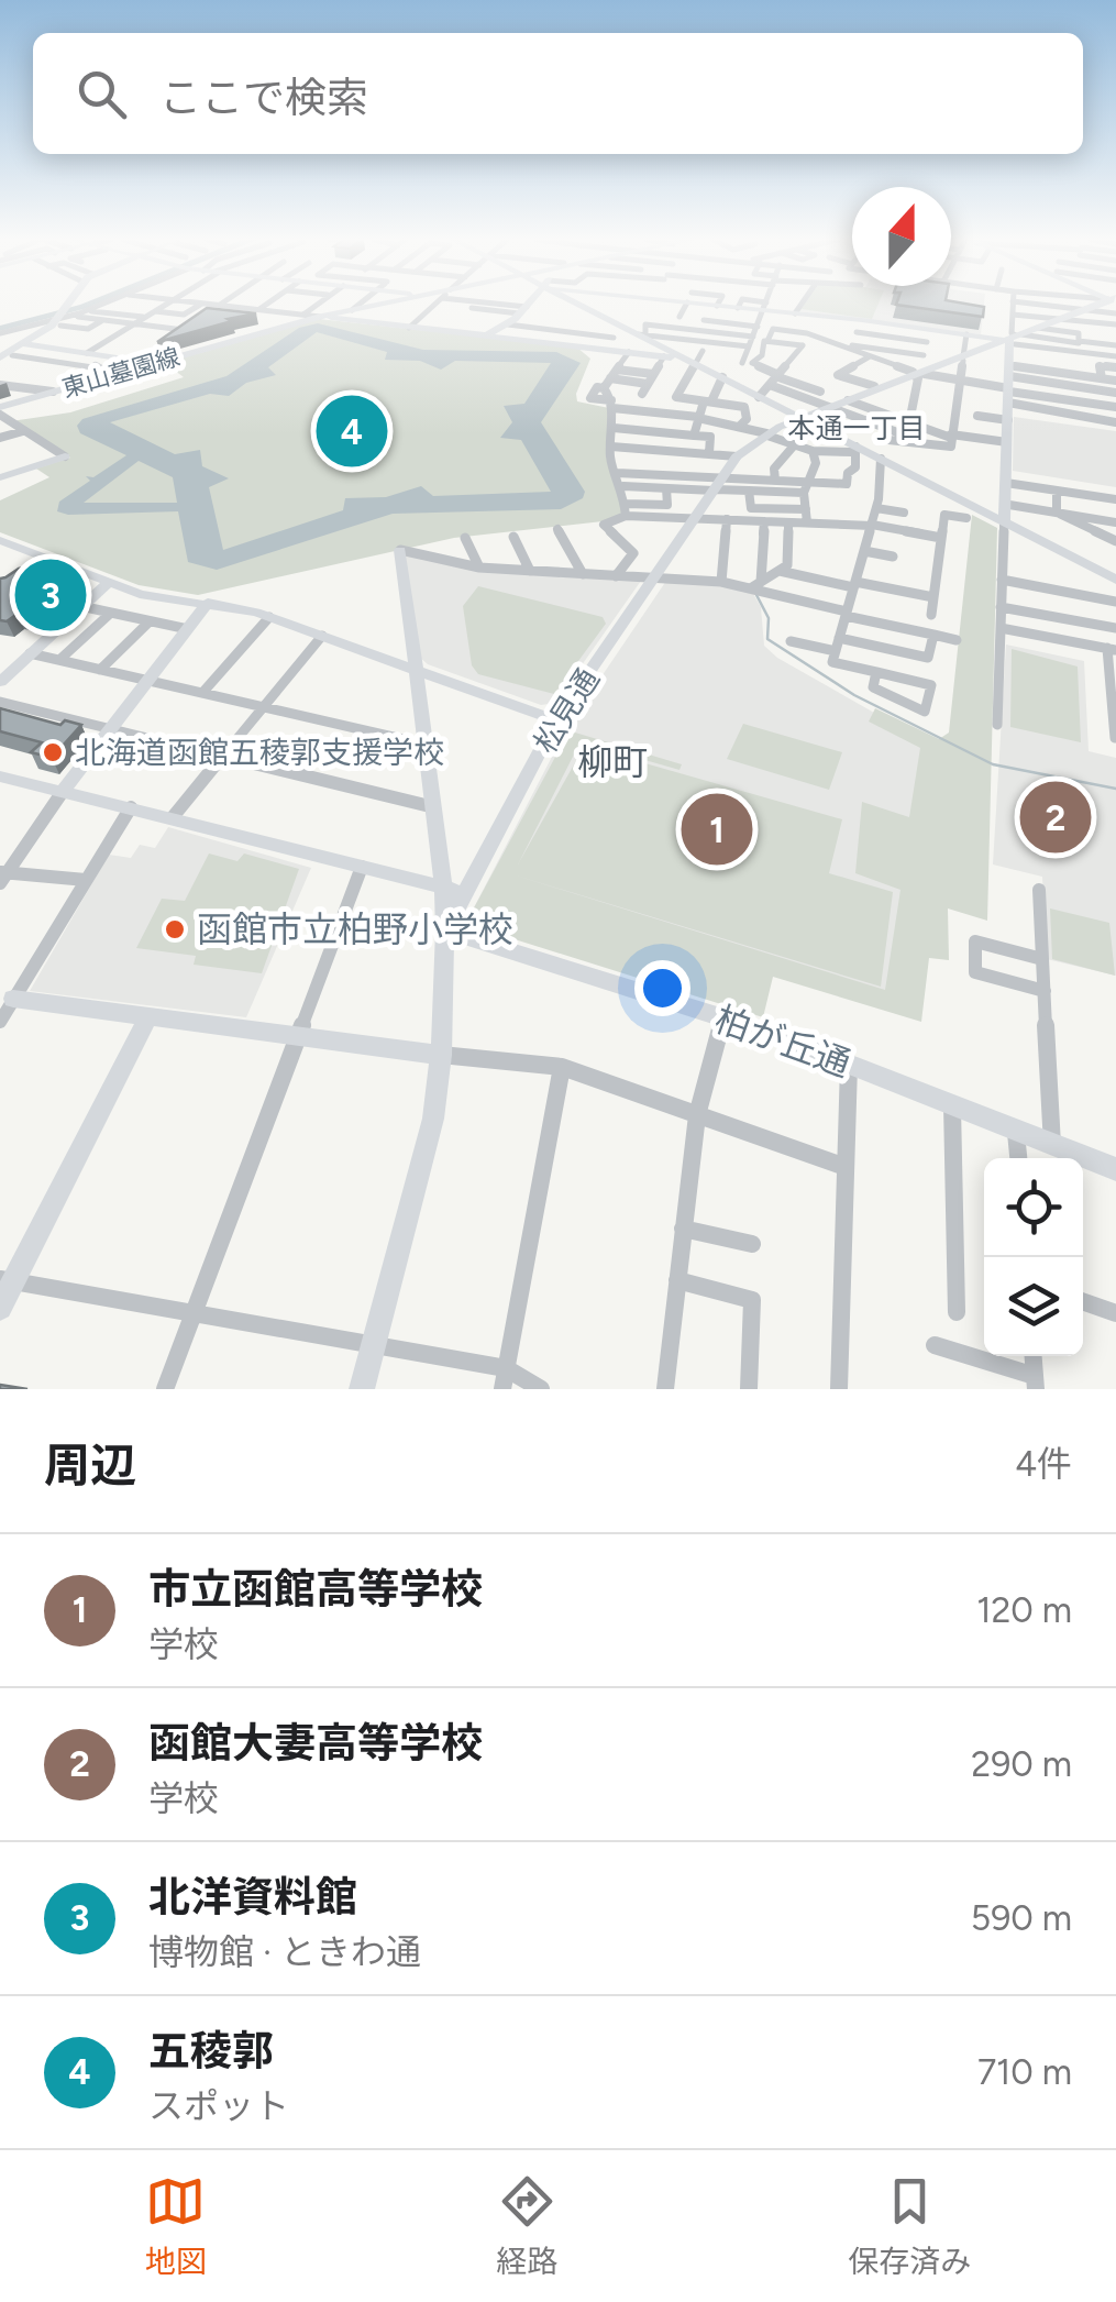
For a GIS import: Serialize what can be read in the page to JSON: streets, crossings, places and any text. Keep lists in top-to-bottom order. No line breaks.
{"streets":{"street":["東山墓園線","松見通","柏が丘通"]},"crossings":[["松見通","柏が丘通"]],"districts":["本通一丁目","柳町"],"places":["北海道函館五稜郭支援学校","函館市立柏野小学校"],"north":"top","page":{"search":"ここで検索","pins":["4","3","2","1"],"heading":["周辺","4件"],"list":[{"mark":"1","name":"市立函館高等学校","note":"学校","value":"120 m"},{"mark":"2","name":"函館大妻高等学校","note":"学校","value":"290 m"},{"mark":"3","name":"北洋資料館","note":"博物館 · ときわ通","value":"590 m"},{"mark":"4","name":"五稜郭","note":"スポット","value":"710 m"}],"nav":["地図","経路","保存済み"]}}
